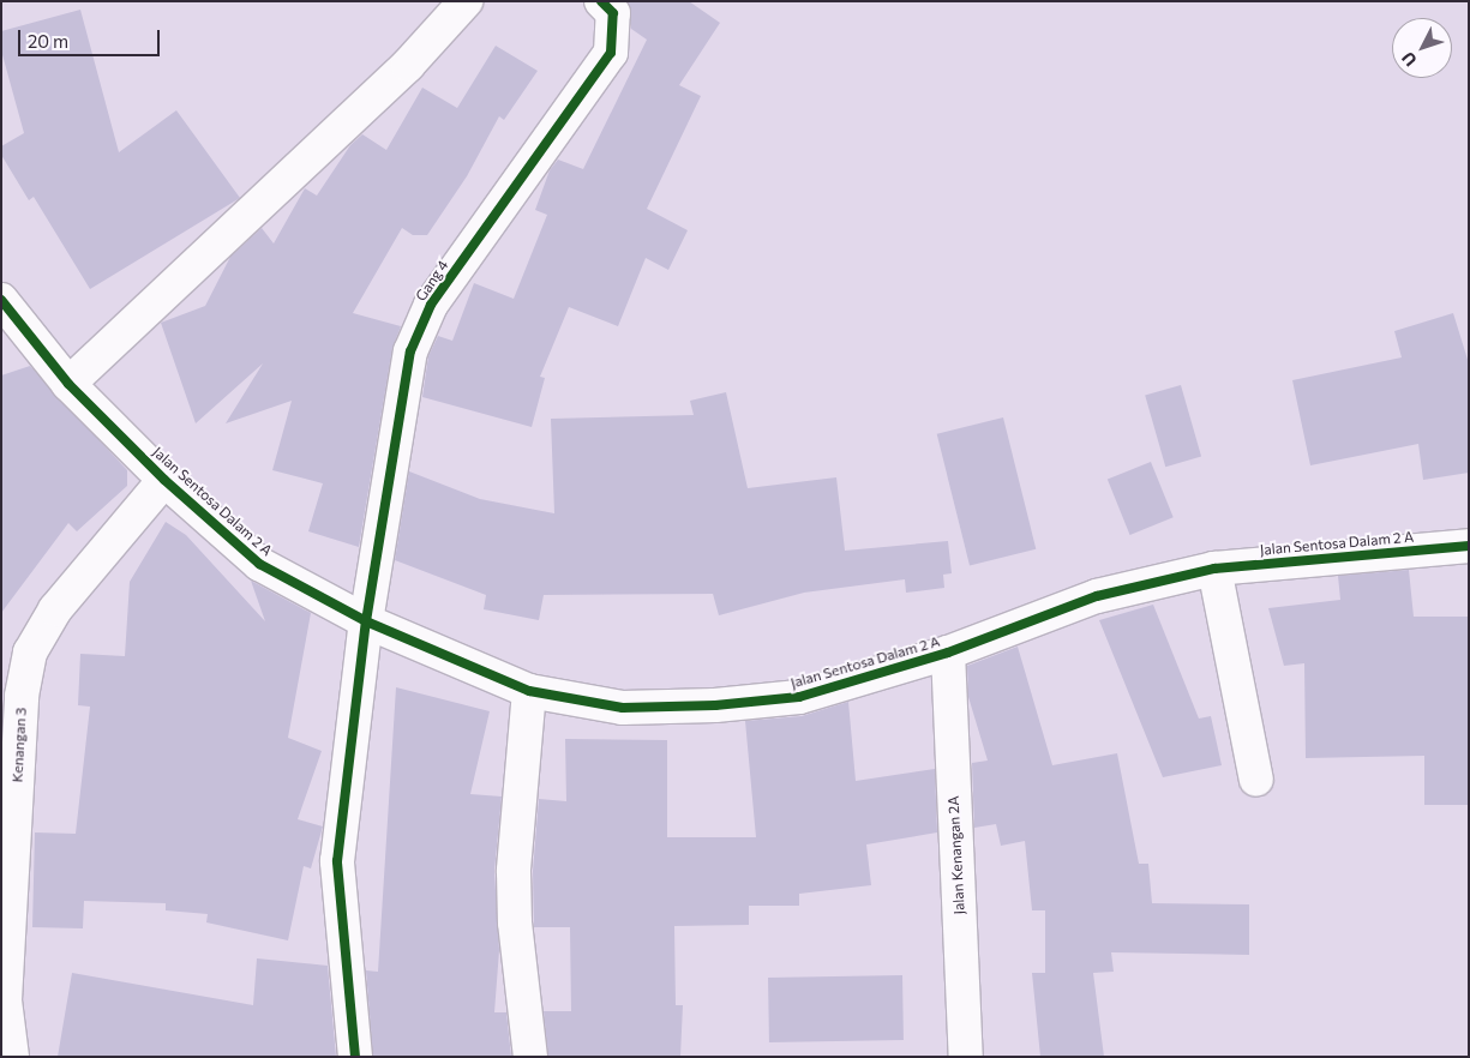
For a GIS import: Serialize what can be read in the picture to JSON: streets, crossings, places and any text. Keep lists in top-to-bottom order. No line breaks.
{"streets":{"street":["Gang 4","Jalan Sentosa Dalam 2 A","Kenangan 3","Jalan Kenangan 2A"]},"crossings":[["Gang 4","Jalan Sentosa Dalam 2 A"],["Jalan Sentosa Dalam 2 A","Kenangan 3"],["Jalan Sentosa Dalam 2 A","Jalan Kenangan 2A"]],"scale_bar":"20 m","north":"bottom left"}
